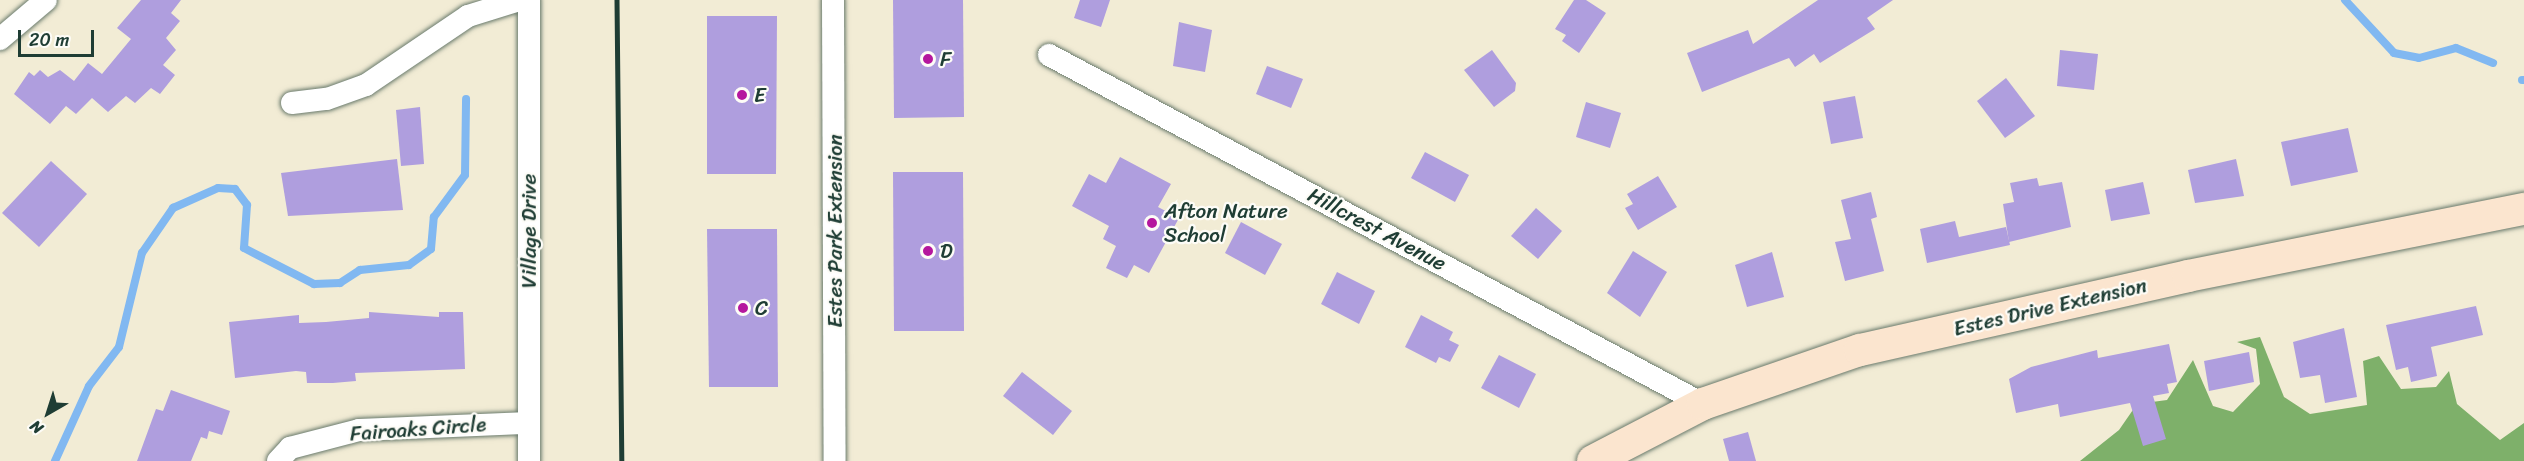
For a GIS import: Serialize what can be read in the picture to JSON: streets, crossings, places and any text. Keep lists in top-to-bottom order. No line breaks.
{"streets":{"main road":["Estes Drive Extension"],"street":["Hillcrest Avenue","Village Drive","Estes Park Extension","Fairoaks Circle"]},"crossings":[["Hillcrest Avenue","Estes Drive Extension"],["Village Drive","Fairoaks Circle"]],"places":["F","E","Afton Nature School","D","C"],"scale_bar":"20 m","north":"bottom left"}
